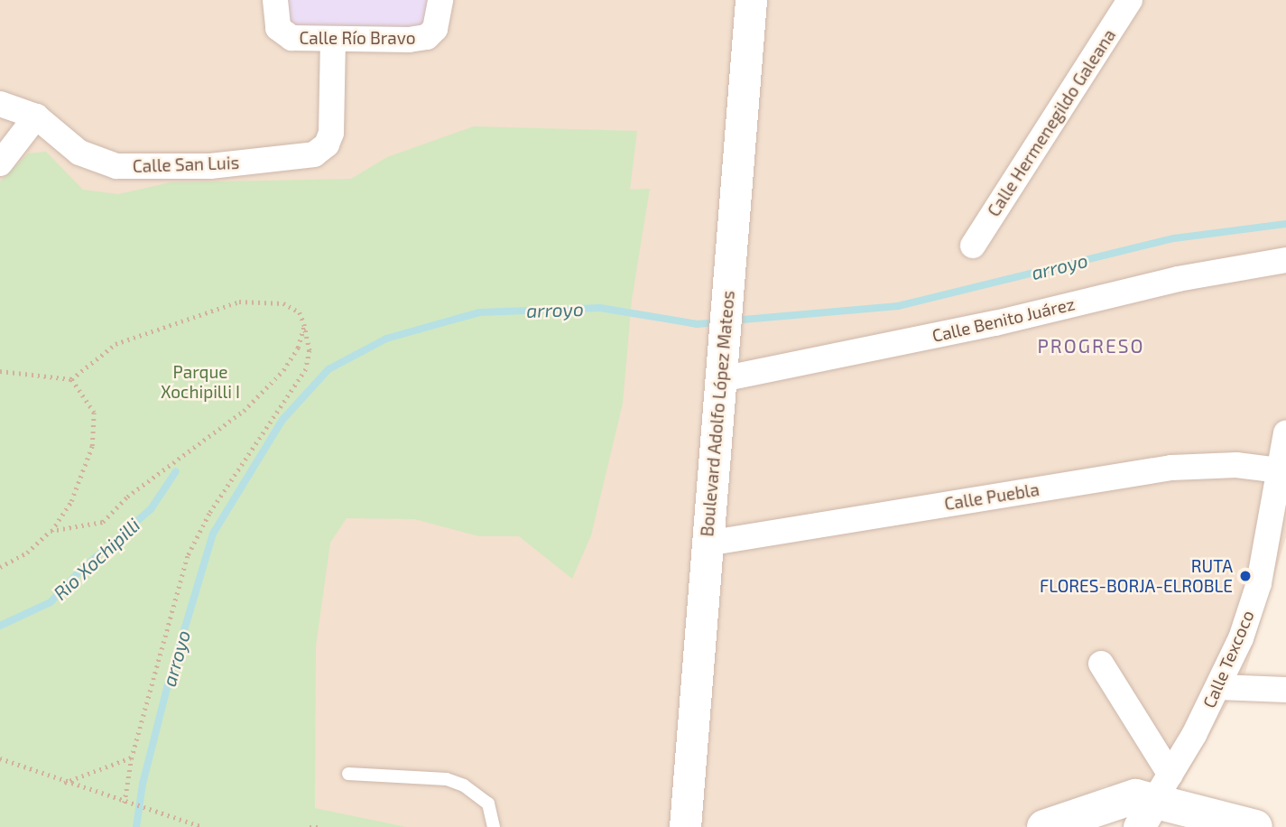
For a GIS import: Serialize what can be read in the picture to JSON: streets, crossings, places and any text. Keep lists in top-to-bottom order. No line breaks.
{"streets":{"street":["Calle Río Bravo","Calle Hermenegildo Galeana","Calle San Luis","Calle Benito Juárez","Boulevard Adolfo López Mateos","Calle Puebla","Calle Texcoco"]},"crossings":[["Calle Río Bravo","Calle San Luis"],["Calle Benito Juárez","Boulevard Adolfo López Mateos"],["Boulevard Adolfo López Mateos","Calle Puebla"],["Calle Puebla","Calle Texcoco"]],"districts":["PROGRESO"],"water":["arroyo","Rio Xochipilli"],"parks":["Parque Xochipilli I"],"places":["RUTA FLORES-BORJA-ELROBLE"]}
